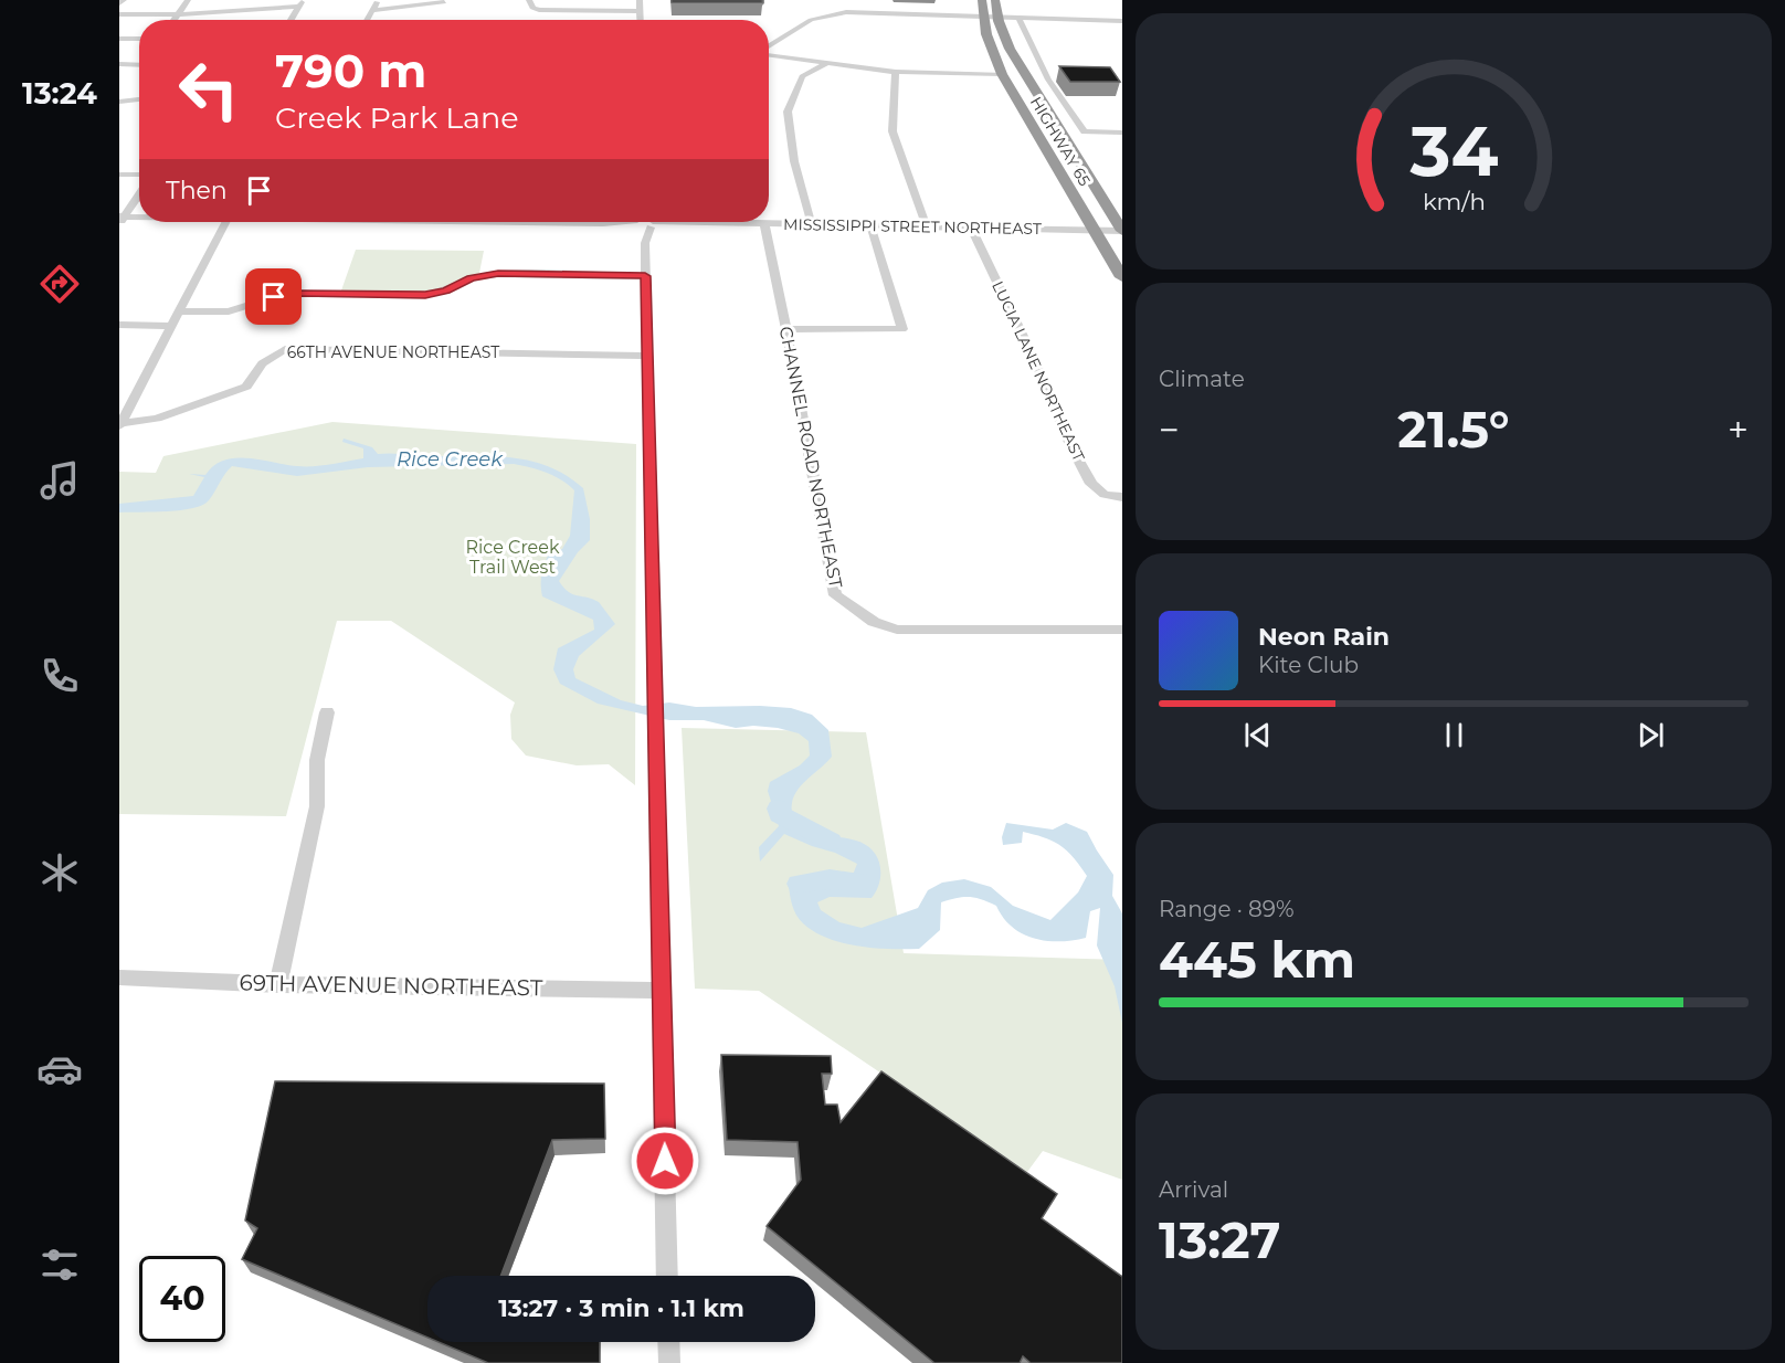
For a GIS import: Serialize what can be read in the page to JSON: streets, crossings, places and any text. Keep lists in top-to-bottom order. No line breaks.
{"streets":{"highway":["HIGHWAY 65"],"street":["MISSISSIPPI STREET NORTHEAST","66TH AVENUE NORTHEAST","LUCIA LANE NORTHEAST","CHANNEL ROAD NORTHEAST","69TH AVENUE NORTHEAST"]},"crossings":[["HIGHWAY 65","MISSISSIPPI STREET NORTHEAST"],["MISSISSIPPI STREET NORTHEAST","LUCIA LANE NORTHEAST"],["MISSISSIPPI STREET NORTHEAST","CHANNEL ROAD NORTHEAST"]],"water":["Rice Creek"],"parks":["Rice Creek Trail West"],"page":{"tabs":"13:24","turn":["790 m","Creek Park Lane"],"then":"Then","tile":["Climate",["Range · 89%","445 km"],["Arrival","13:27"]],"heat":["−","21.5°","+"],"song":["Neon Rain","Kite Club"],"limit":"40","trip":"13:27 · 3 min · 1.1 km","gauge":["34","km/h"]}}
